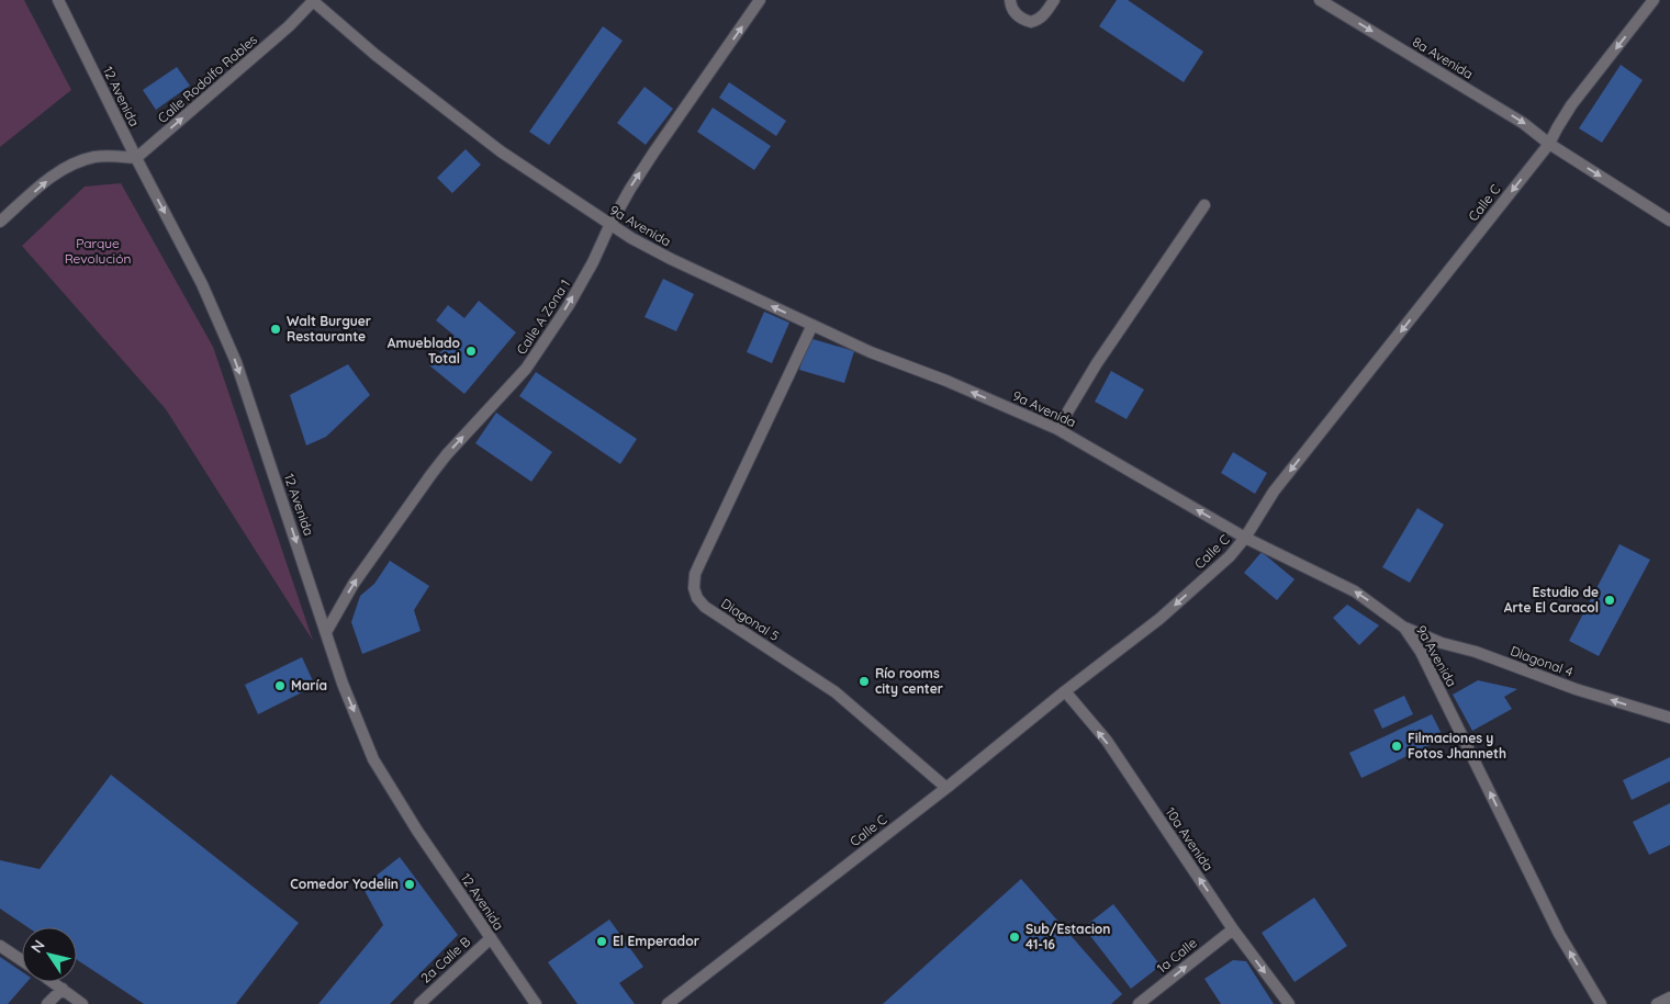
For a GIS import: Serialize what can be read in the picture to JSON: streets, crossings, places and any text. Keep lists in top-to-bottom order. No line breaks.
{"streets":{"street":["8a Avenida","Calle Rodolfo Robles","12 Avenida","Calle C","9a Avenida","Calle A Zona 1","Diagonal 5","Diagonal 4","10a Avenida","1a Calle","2a Calle B"]},"crossings":[["8a Avenida","Calle C"],["Calle Rodolfo Robles","12 Avenida"],["Calle Rodolfo Robles","9a Avenida"],["12 Avenida","Calle A Zona 1"],["12 Avenida","2a Calle B"],["Calle C","9a Avenida"],["Calle C","Diagonal 5"],["Calle C","10a Avenida"],["9a Avenida","Calle A Zona 1"],["9a Avenida","Diagonal 5"],["9a Avenida","Diagonal 4"],["10a Avenida","1a Calle"]],"one_way":["8a Avenida","Calle Rodolfo Robles","12 Avenida","Calle C","9a Avenida","Calle A Zona 1","Diagonal 4","1a Calle"],"parks":["Parque Revolución"],"places":["Walt Burguer Restaurante","Amueblado Total","Estudio de Arte El Caracol","Río rooms city center","María","Filmaciones y Fotos Jhanneth","Comedor Yodelin","Sub/Estacion 41-16","El Emperador"],"north":"top left"}
